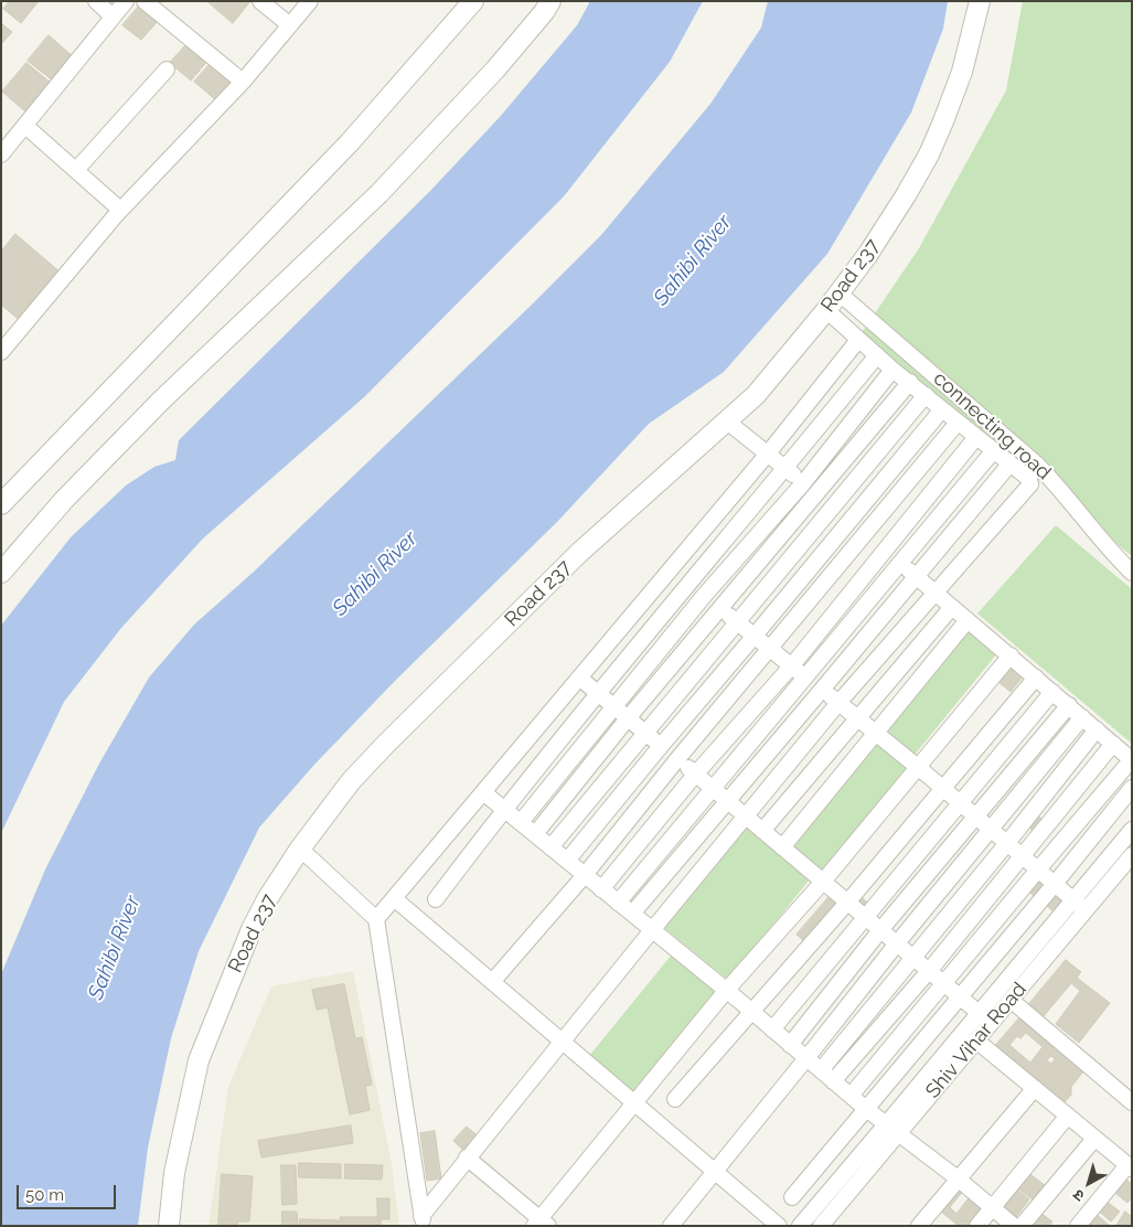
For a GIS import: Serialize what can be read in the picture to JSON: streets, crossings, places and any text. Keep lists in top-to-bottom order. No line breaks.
{"streets":{"street":["Road 237","connecting road","Shiv Vihar Road"]},"crossings":[["Road 237","connecting road"]],"water":["Sahibi River"],"scale_bar":"50 m","north":"bottom left"}
